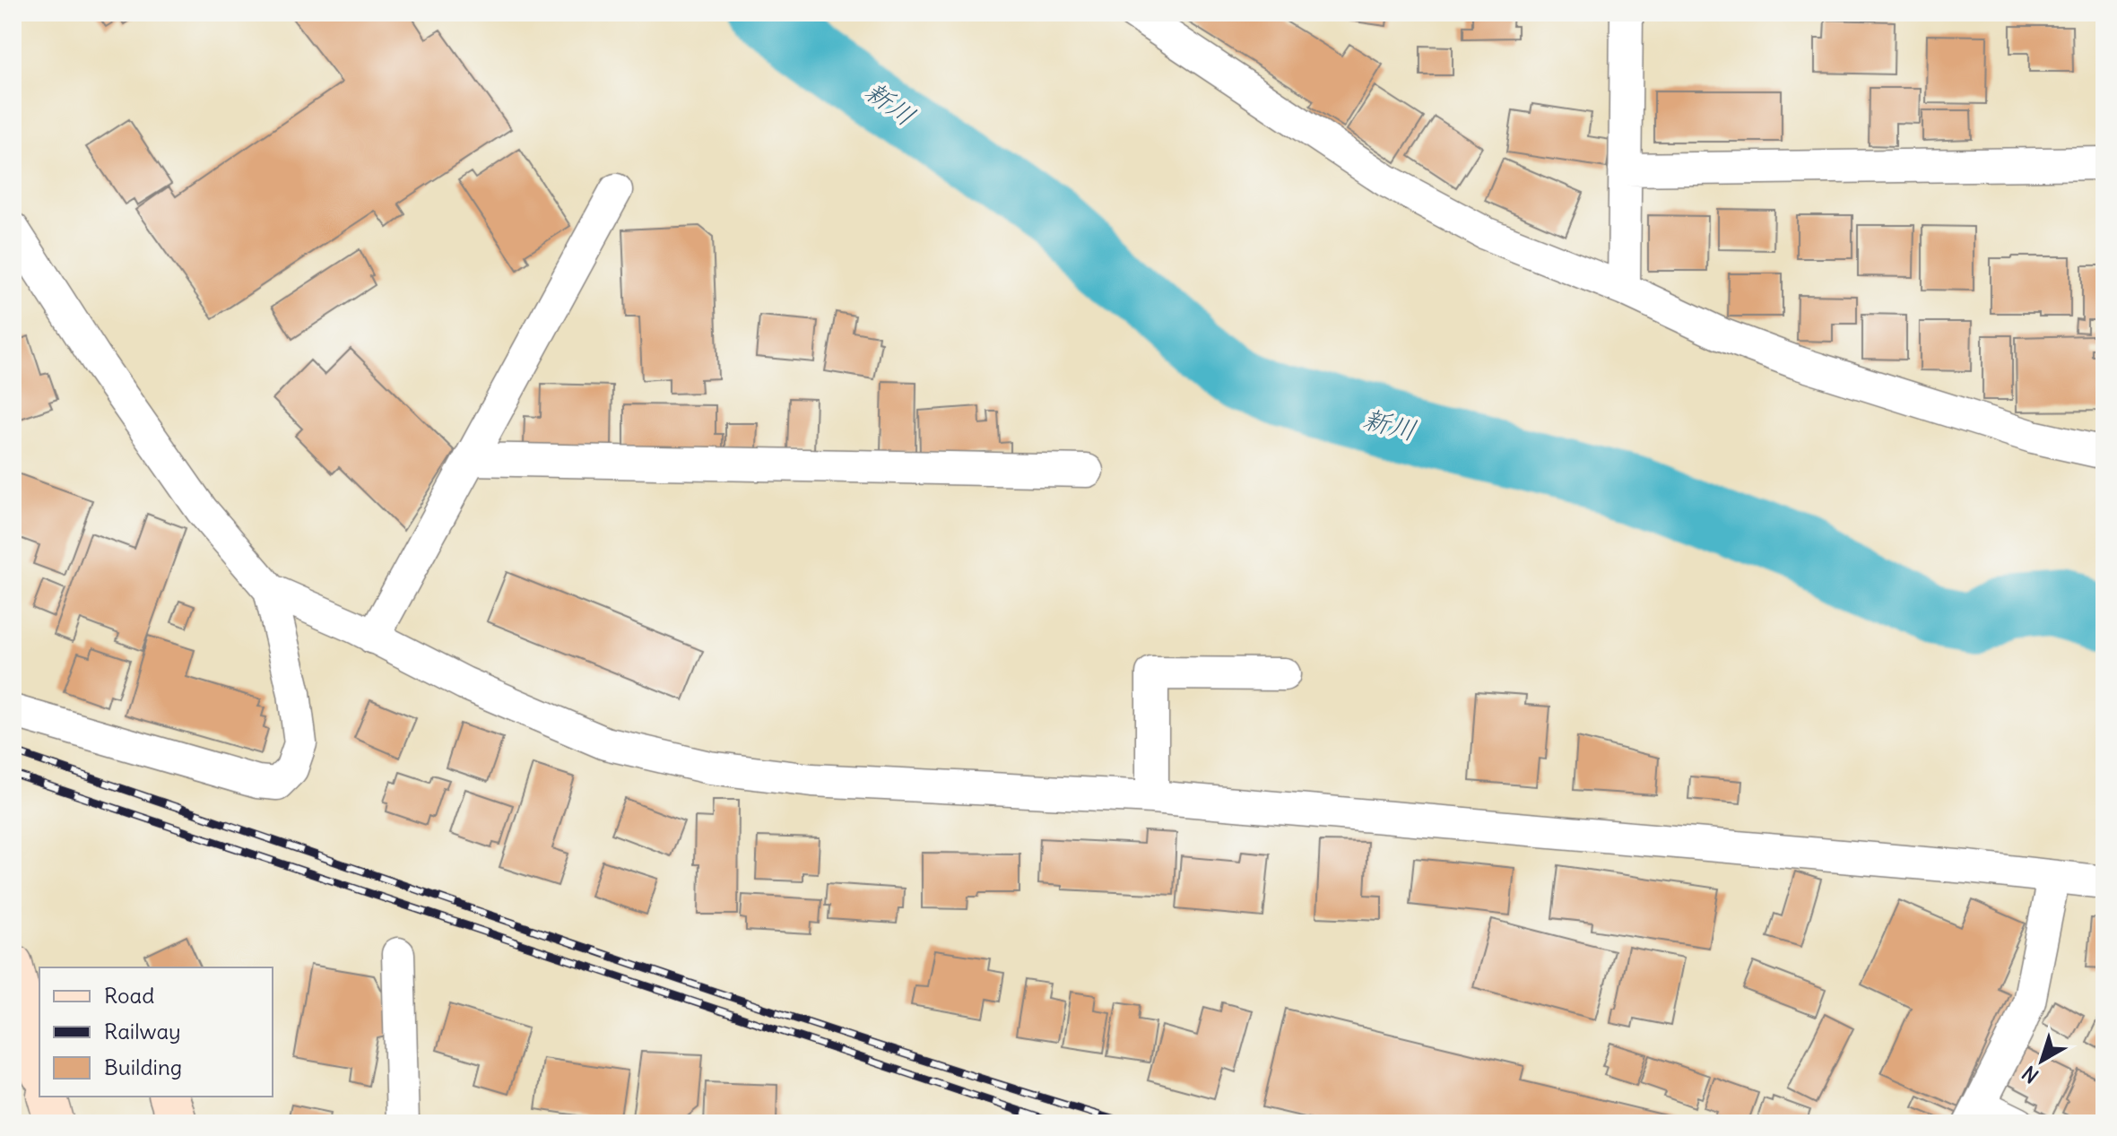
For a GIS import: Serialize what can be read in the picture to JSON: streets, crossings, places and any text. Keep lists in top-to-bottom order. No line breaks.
{"water":["新川"],"legend":["Road","Railway","Building"],"north":"bottom left"}
